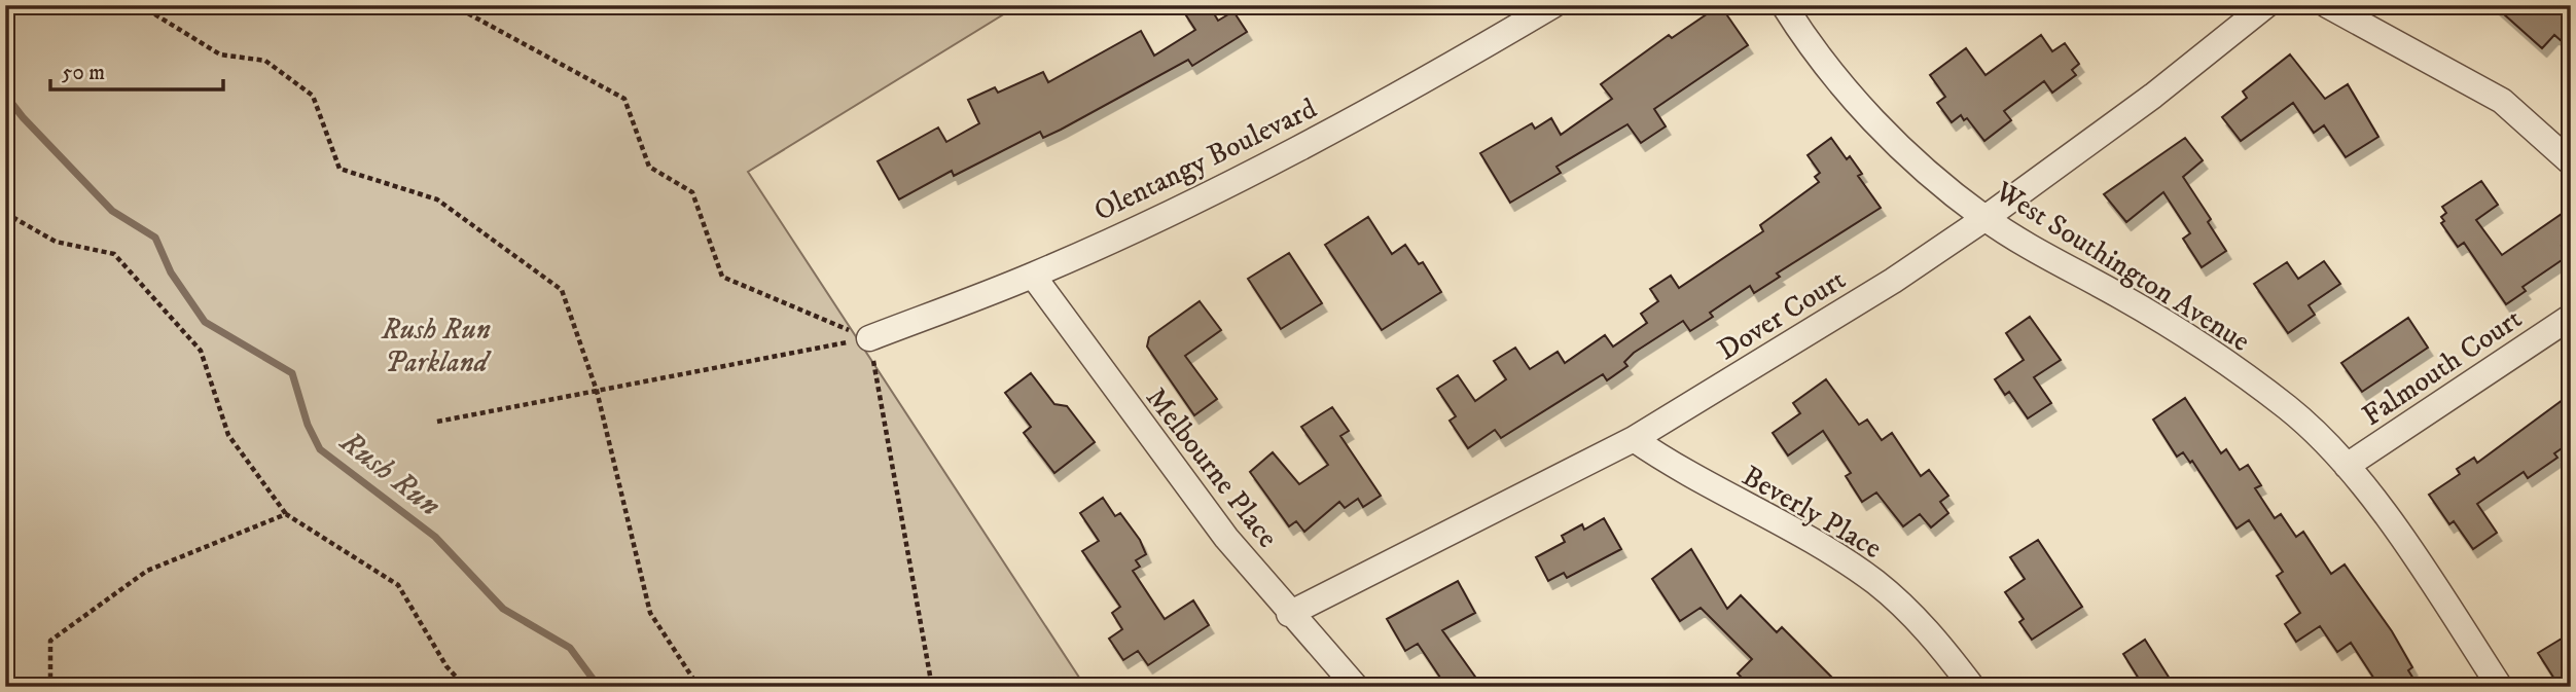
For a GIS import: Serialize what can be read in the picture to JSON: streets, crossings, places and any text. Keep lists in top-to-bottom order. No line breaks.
{"streets":{"street":["Olentangy Boulevard","West Southington Avenue","Dover Court","Falmouth Court","Melbourne Place","Beverly Place"]},"crossings":[["Olentangy Boulevard","Melbourne Place"],["West Southington Avenue","Dover Court"],["West Southington Avenue","Falmouth Court"],["Dover Court","Melbourne Place"],["Dover Court","Beverly Place"]],"water":["Rush Run"],"parks":["Rush Run Parkland"],"scale_bar":"50 m"}
